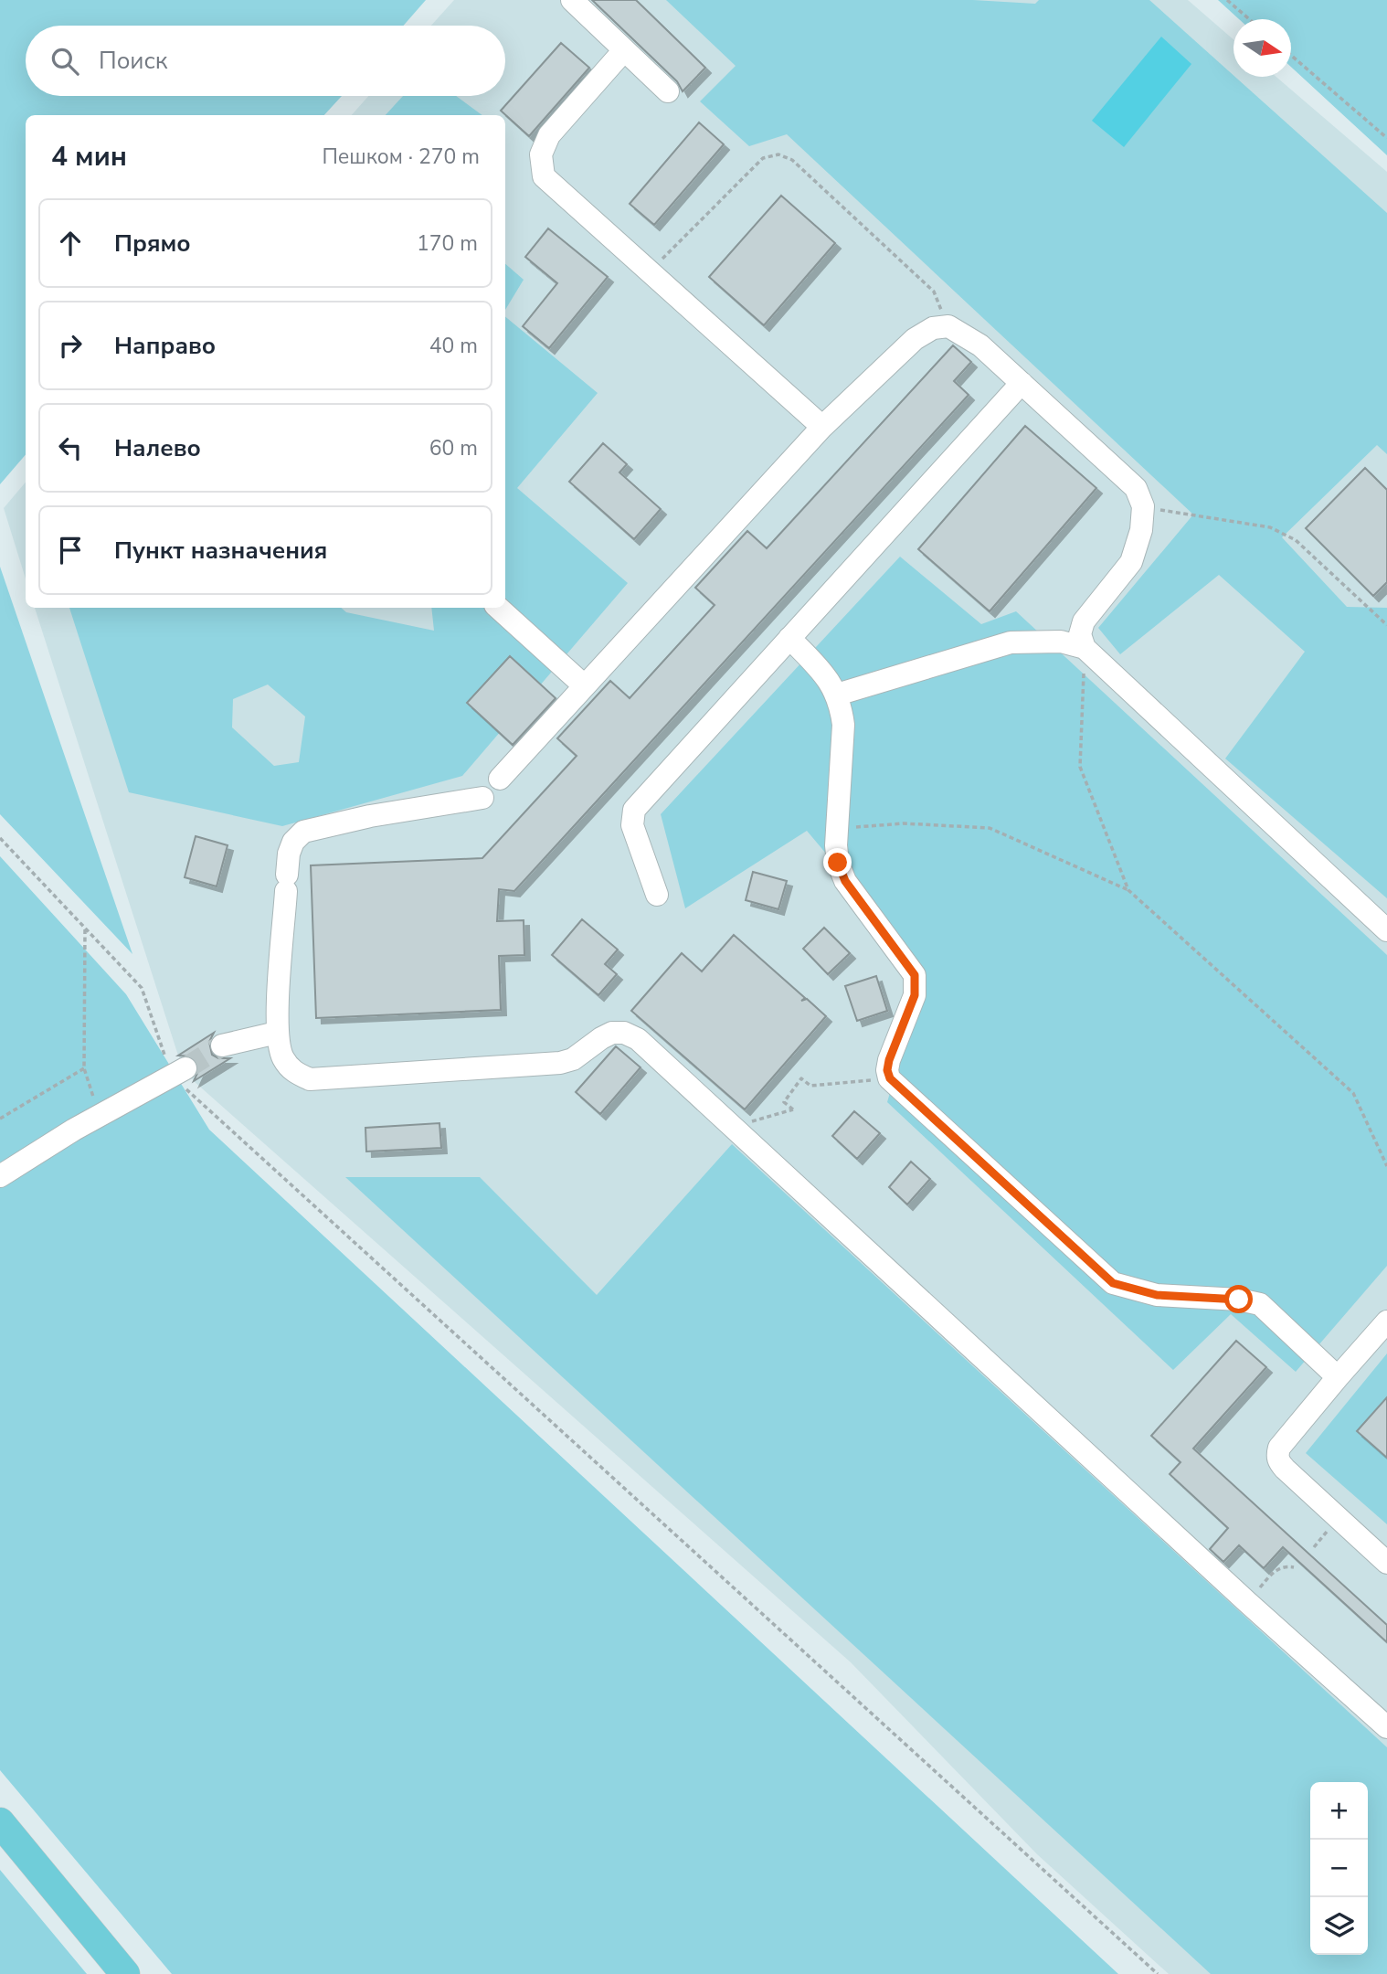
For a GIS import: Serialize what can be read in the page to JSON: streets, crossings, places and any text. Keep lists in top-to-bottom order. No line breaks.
{"north":"right","page":{"search":"Поиск","heading":["4 мин","Пешком · 270 m"],"list":[["Прямо","170 m"],["Направо","40 m"],["Налево","60 m"],"Пункт назначения"],"map_buttons":["+","−"]}}
